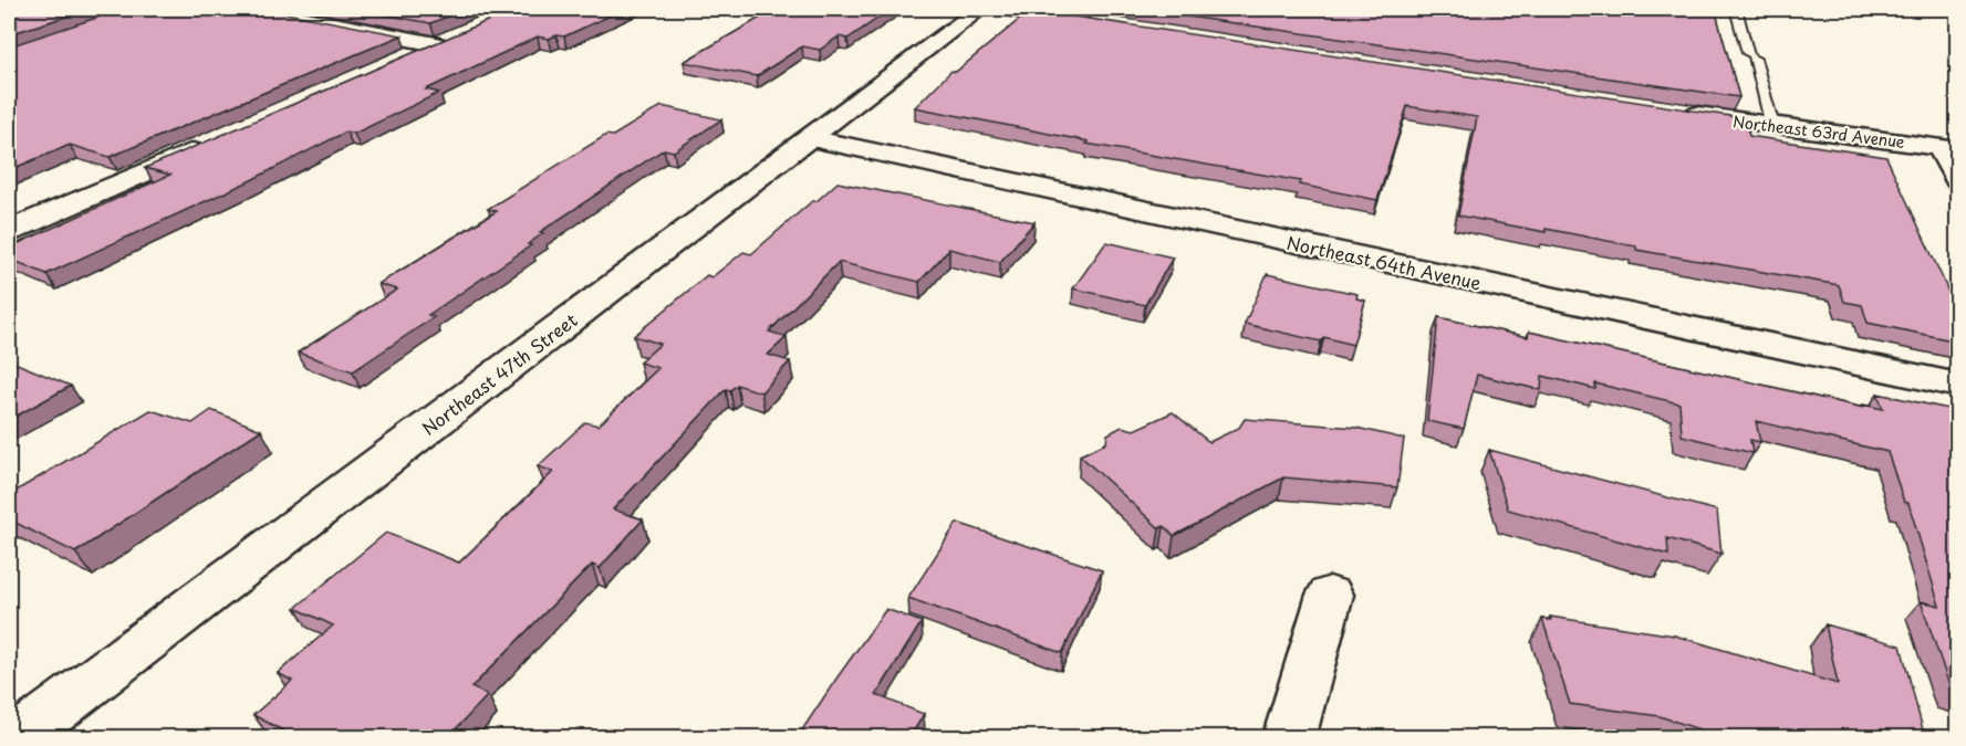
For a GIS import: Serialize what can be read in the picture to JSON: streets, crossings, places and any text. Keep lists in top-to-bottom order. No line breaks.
{"streets":{"street":["Northeast 63rd Avenue","Northeast 64th Avenue","Northeast 47th Street"]},"crossings":[["Northeast 64th Avenue","Northeast 47th Street"]]}
